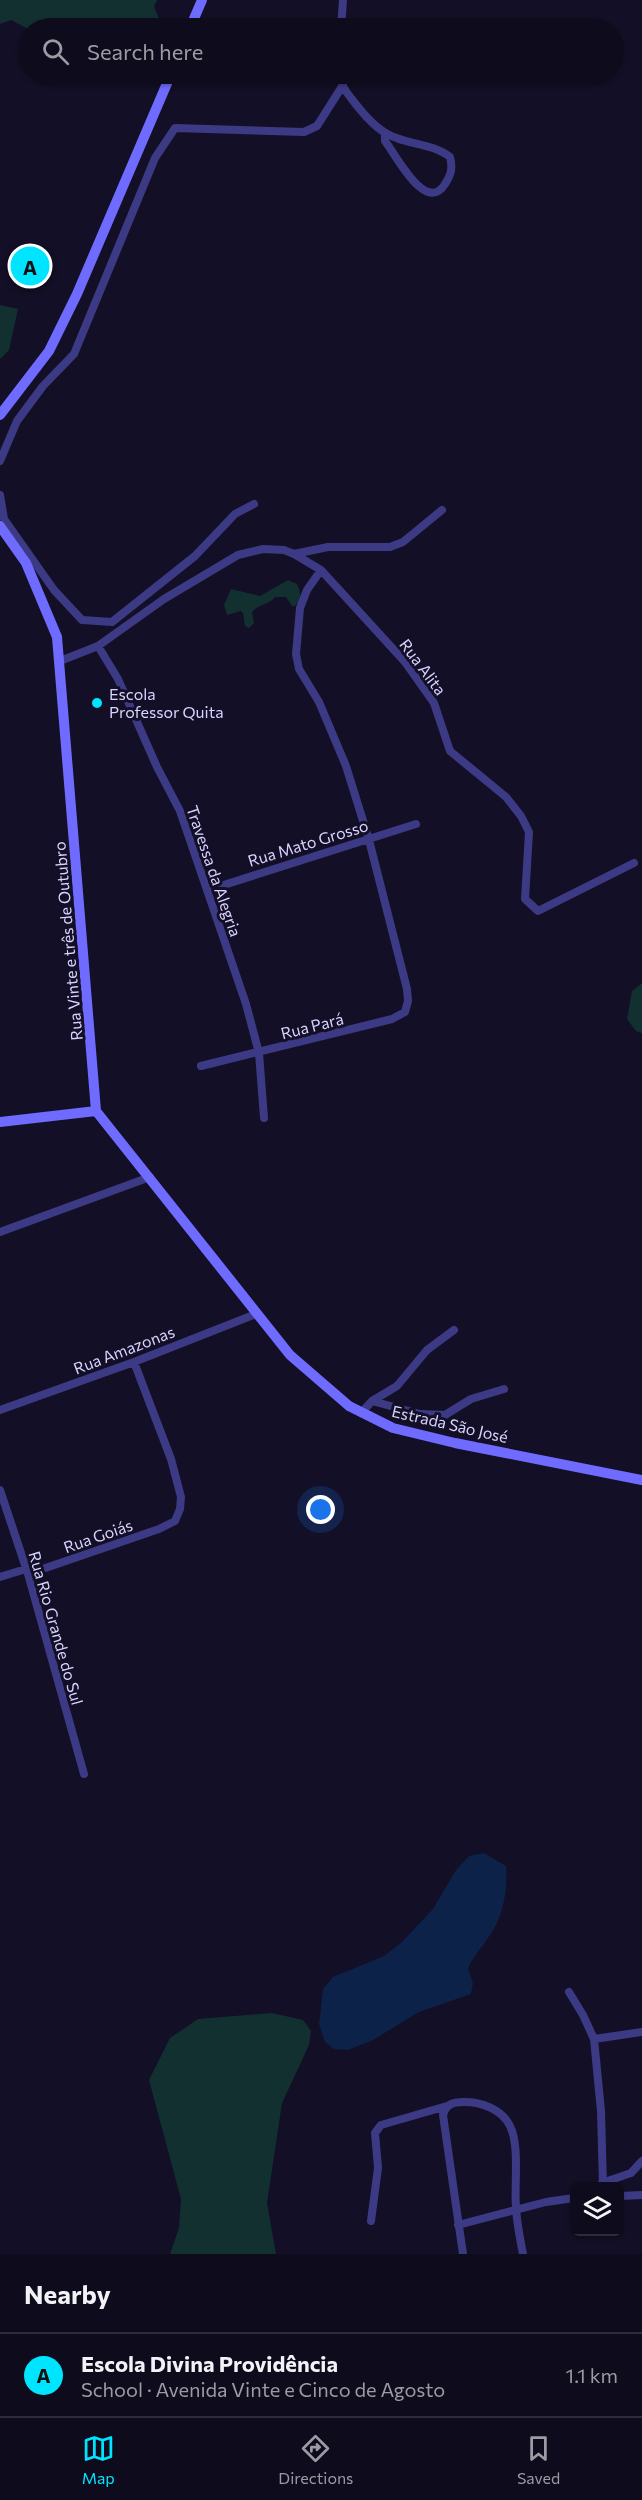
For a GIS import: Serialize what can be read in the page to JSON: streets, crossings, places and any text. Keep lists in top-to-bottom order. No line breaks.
{"streets":{"street":["Rua Alita","Rua Mato Grosso","Travessa da Alegria","Rua Vinte e três de Outubro","Rua Pará","Rua Amazonas","Estrada São José","Rua Goiás","Rua Rio Grande do Sul"]},"crossings":[["Rua Alita","Travessa da Alegria"],["Rua Alita","Rua Vinte e três de Outubro"],["Rua Mato Grosso","Travessa da Alegria"],["Rua Mato Grosso","Rua Pará"],["Travessa da Alegria","Rua Pará"],["Rua Amazonas","Estrada São José"],["Rua Amazonas","Rua Goiás"],["Rua Goiás","Rua Rio Grande do Sul"]],"places":["Escola Professor Quita"],"page":{"search":"Search here","pins":"A","heading":"Nearby","list":[{"mark":"A","name":"Escola Divina Providência","note":"School · Avenida Vinte e Cinco de Agosto","value":"1.1 km"}],"nav":["Map","Directions","Saved"]}}
